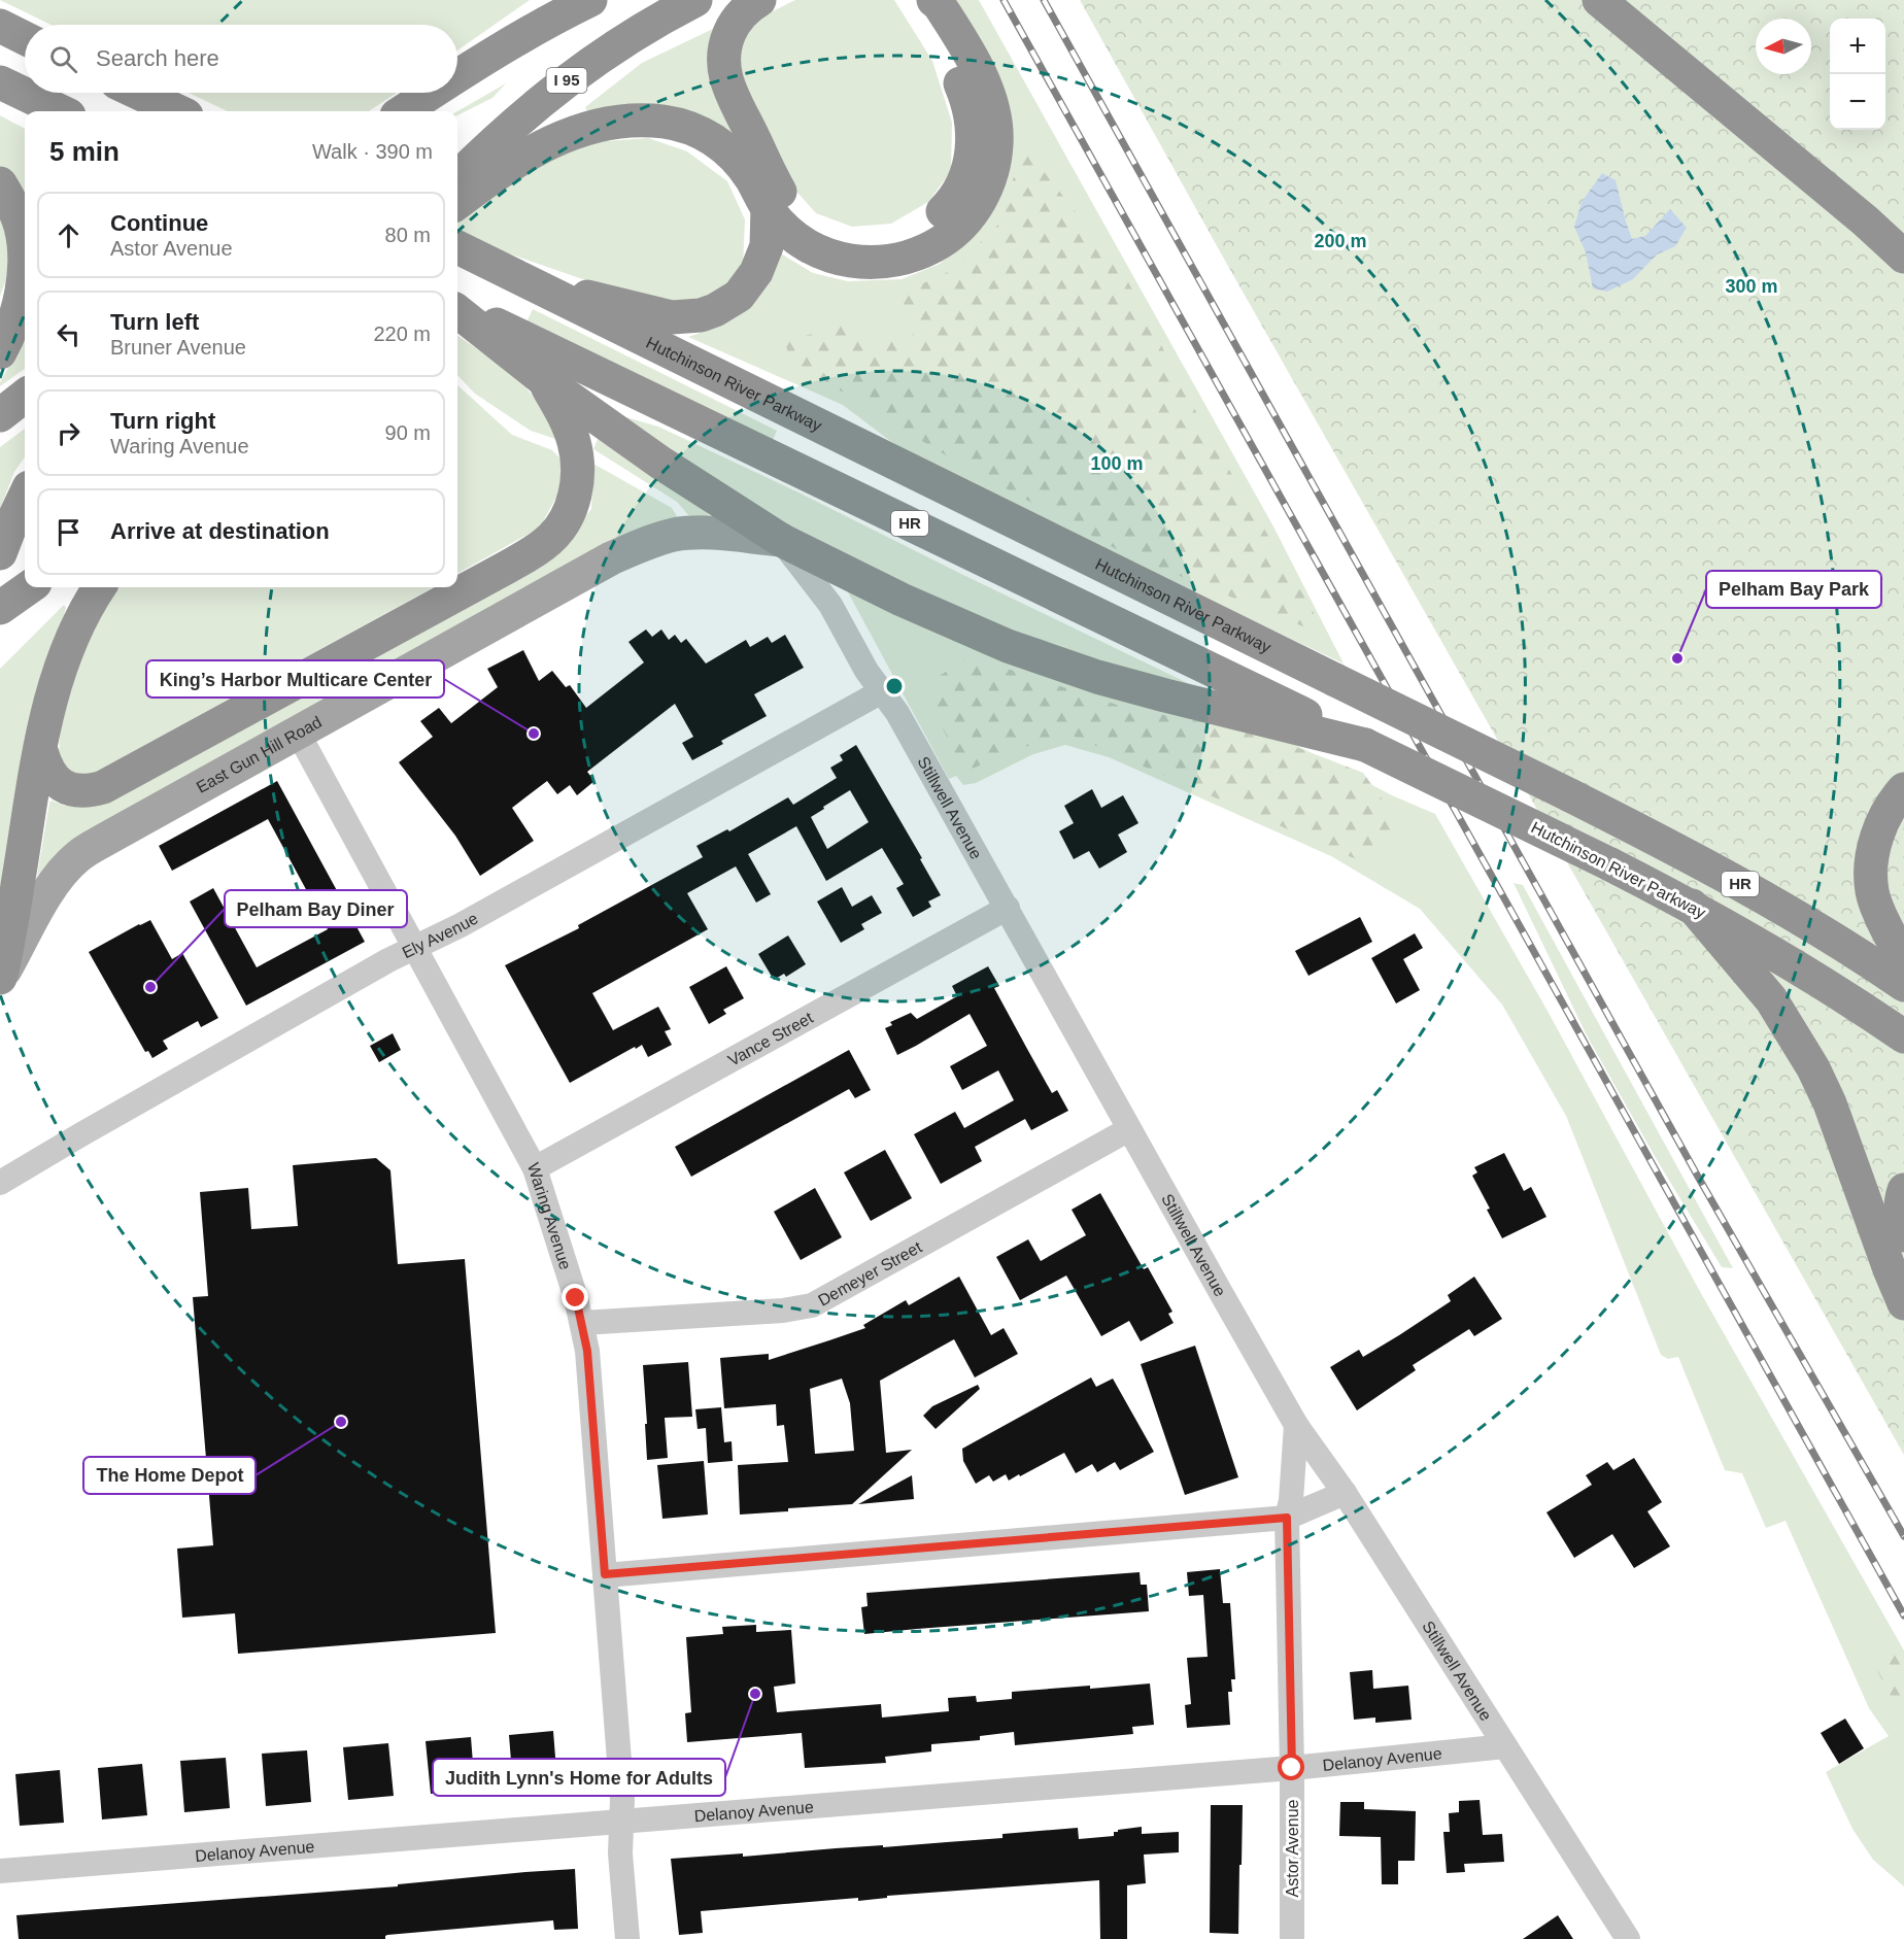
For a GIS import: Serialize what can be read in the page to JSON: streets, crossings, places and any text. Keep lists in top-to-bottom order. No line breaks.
{"streets":{"highway":["I 95","Hutchinson River Parkway","HR"],"main road":["East Gun Hill Road"],"street":["Stillwell Avenue","Ely Avenue","Vance Street","Waring Avenue","Demeyer Street","Delanoy Avenue","Astor Avenue"]},"crossings":[["East Gun Hill Road","Stillwell Avenue"],["East Gun Hill Road","Waring Avenue"],["Stillwell Avenue","Ely Avenue"],["Stillwell Avenue","Vance Street"],["Stillwell Avenue","Demeyer Street"],["Stillwell Avenue","Delanoy Avenue"],["Stillwell Avenue","Astor Avenue"],["Ely Avenue","Waring Avenue"],["Vance Street","Waring Avenue"],["Waring Avenue","Demeyer Street"],["Waring Avenue","Delanoy Avenue"],["Delanoy Avenue","Astor Avenue"]],"places":["Pelham Bay Park","King’s Harbor Multicare Center","Pelham Bay Diner","The Home Depot","Judith Lynn's Home for Adults"],"north":"left","page":{"map_buttons":["+","−"],"search":"Search here","heading":["5 min","Walk · 390 m"],"list":[["Continue","Astor Avenue","80 m"],["Turn left","Bruner Avenue","220 m"],["Turn right","Waring Avenue","90 m"],"Arrive at destination"]},"rings":["200 m","300 m","100 m"]}
